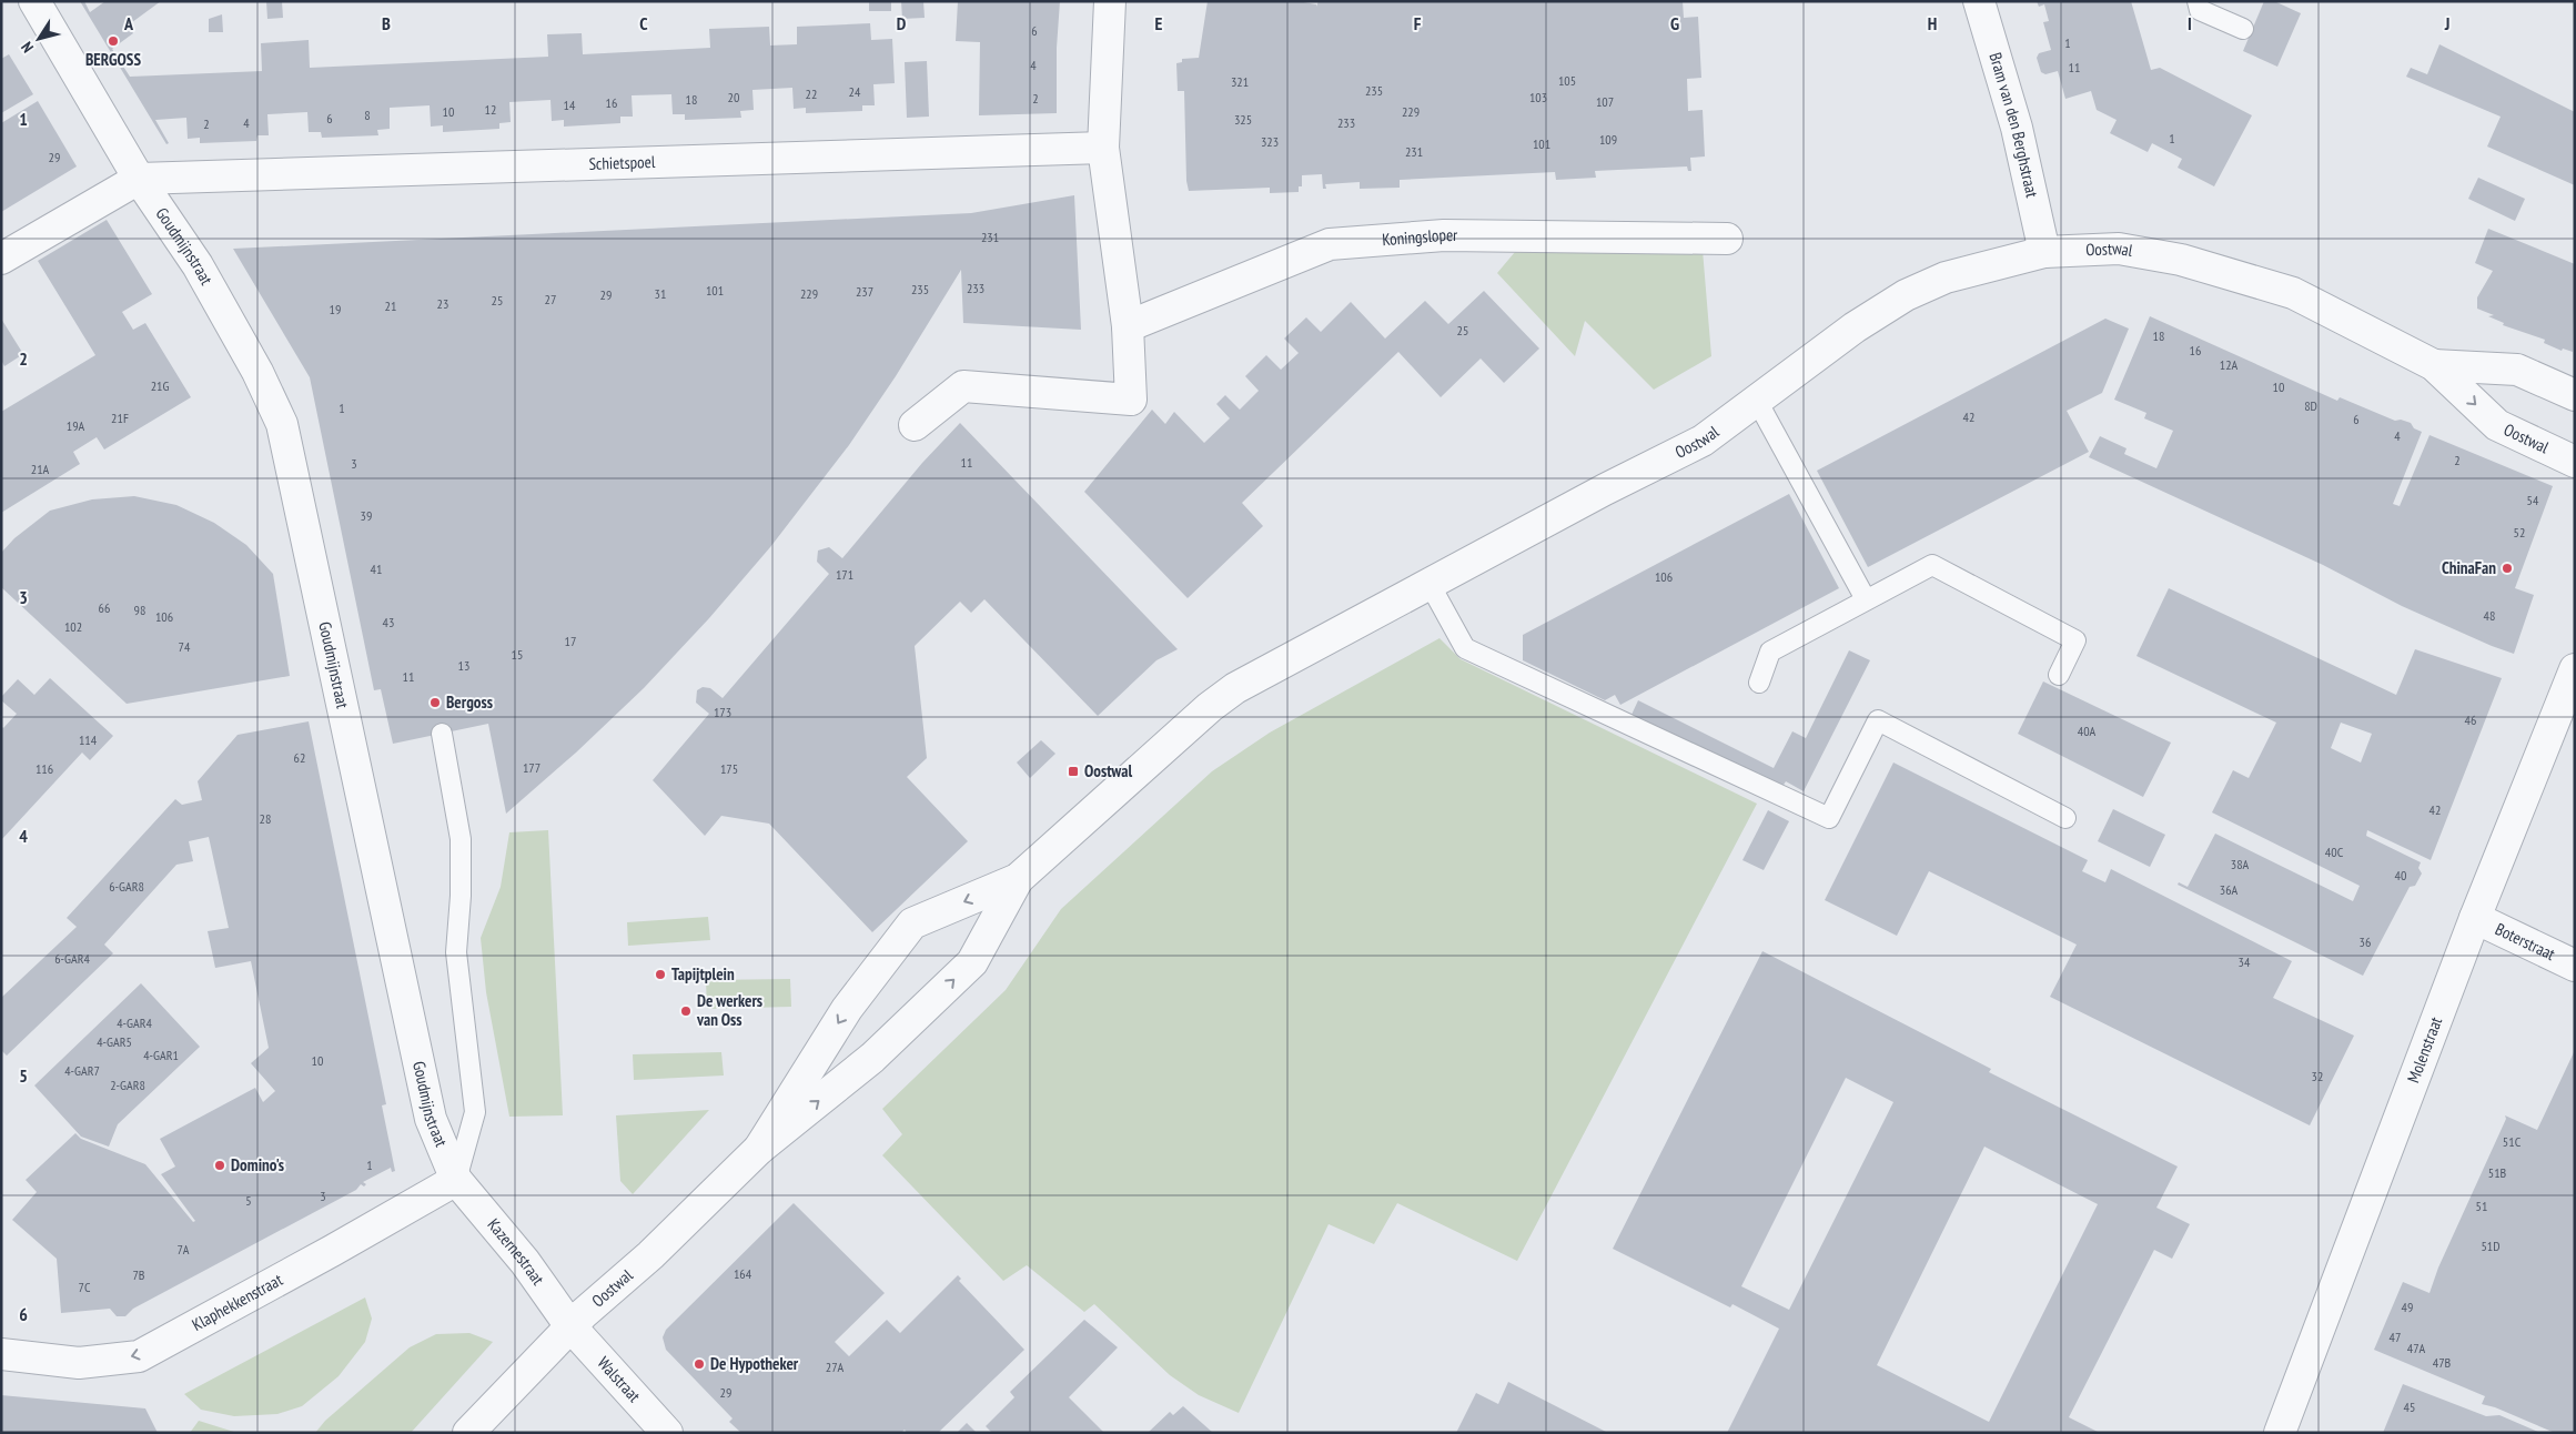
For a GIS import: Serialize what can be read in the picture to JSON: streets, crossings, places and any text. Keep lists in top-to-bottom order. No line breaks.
{"streets":{"street":["Bram van den Berghstraat","Schietspoel","Koningsloper","Goudmijnstraat","Oostwal","Boterstraat","Molenstraat","Kazernestraat","Klaphekkenstraat","Walstraat"]},"crossings":[["Bram van den Berghstraat","Oostwal"],["Schietspoel","Goudmijnstraat"],["Goudmijnstraat","Kazernestraat"],["Goudmijnstraat","Klaphekkenstraat"],["Oostwal","Kazernestraat"],["Oostwal","Walstraat"],["Boterstraat","Molenstraat"],["Kazernestraat","Klaphekkenstraat"],["Kazernestraat","Walstraat"]],"one_way":["Klaphekkenstraat"],"places":{"other":["BERGOSS","ChinaFan","Bergoss","Tapijtplein","De werkers van Oss","Domino's","De Hypotheker"],"transit":["Oostwal"]},"house_numbers":["6","1","4","11","105","321","235","24","22","20","103","2","18","107","16","14","12","10","229","8","6","325","4","233","2","1","109","323","101","231","29","231","233","235","101","237","31","229","29","27","25","23","21","19","25","18","16","12A","21G","10","8D","1","42","21F","6","19A","4","2","11","3","21A","54","39","52","41","171","106","66","98","48","106","43","102","17","74","15","13","11","173","46","40A","114","62","177","116","175","42","28","40C","38A","40","6-GAR8","36A","36","6-GAR4","34","4-GAR4","4-GAR5","4-GAR1","10","4-GAR7","32","2-GAR8","51C","1","51B","3","5","51","51D","7A","164","7B","7C","49","47","47A","47B","27A","29","45"],"north":"bottom left","grid":{"columns":["A","B","C","D","E","F","G","H","I","J"],"rows":["1","2","3","4","5","6"]}}
